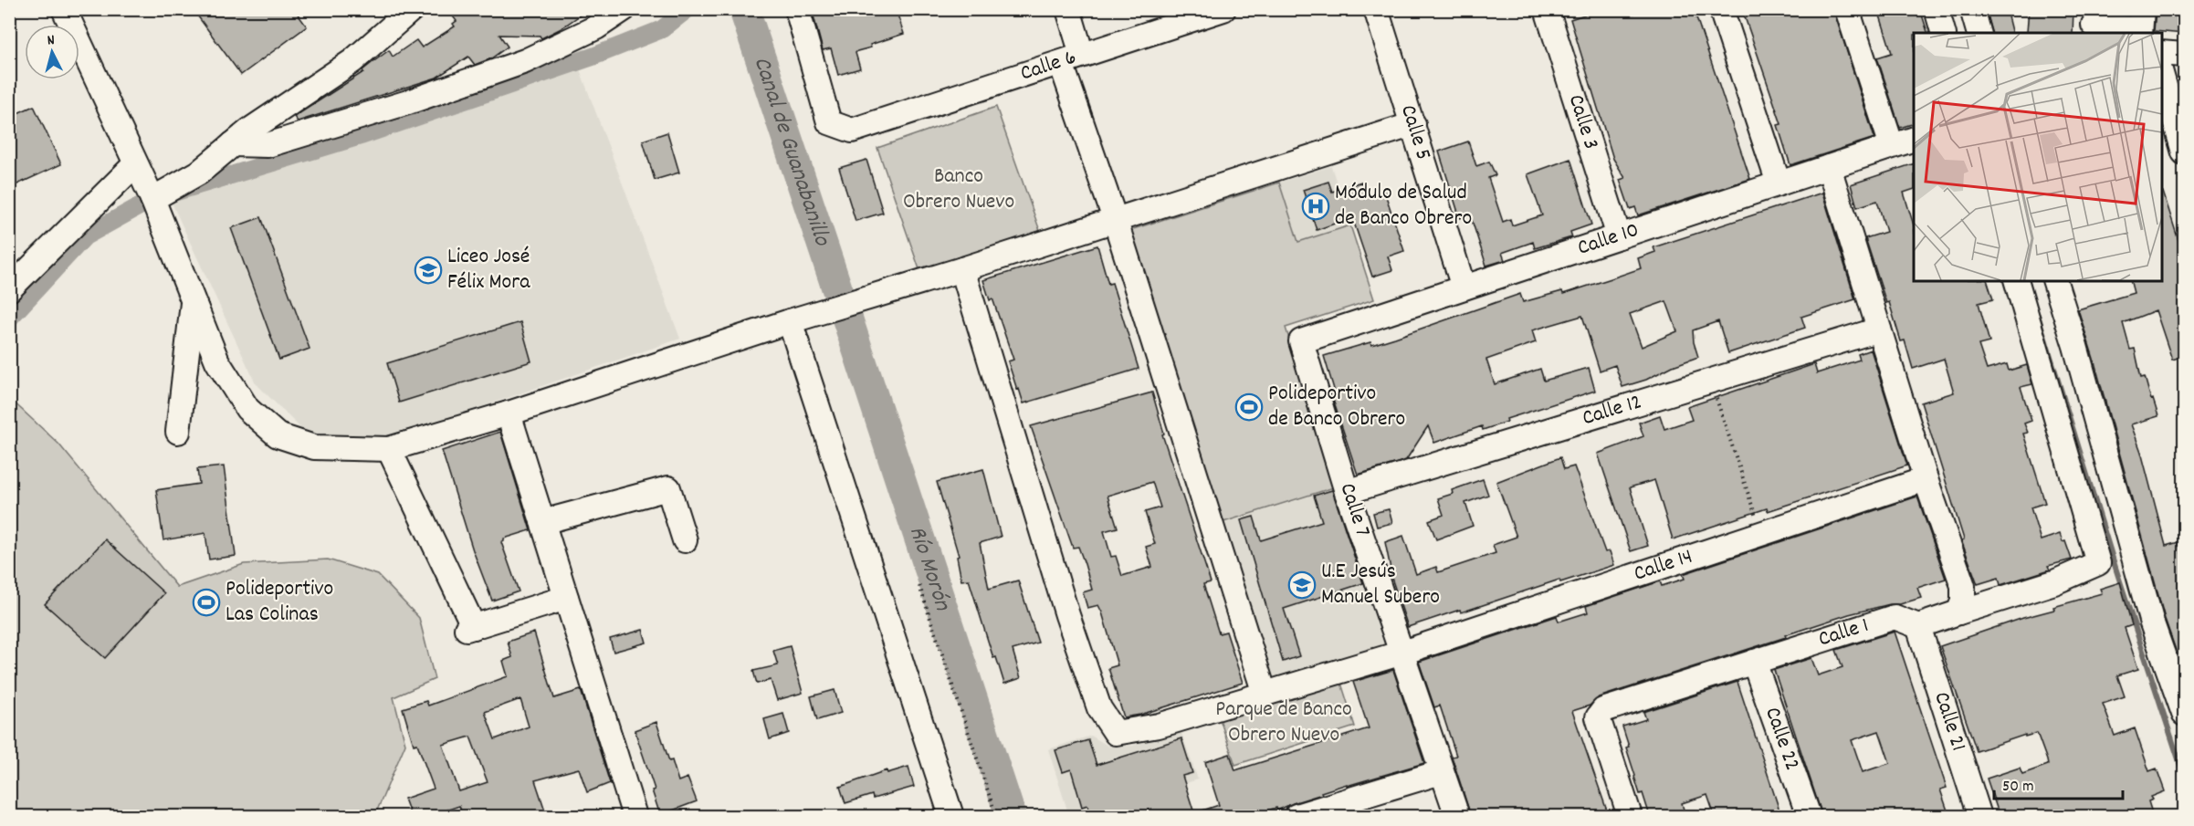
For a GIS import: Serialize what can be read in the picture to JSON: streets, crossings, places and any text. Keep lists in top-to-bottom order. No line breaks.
{"streets":{"street":["Calle 6","Calle 3","Calle 5","Calle 10","Calle 12","Calle 7","Calle 14","Calle 1","Calle 21","Calle 22"]},"crossings":[["Calle 3","Calle 10"],["Calle 5","Calle 10"],["Calle 10","Calle 7"],["Calle 12","Calle 7"],["Calle 7","Calle 14"],["Calle 1","Calle 21"],["Calle 1","Calle 22"]],"water":["Canal de Guanabanillo","Río Morón"],"parks":["Banco Obrero Nuevo","Parque de Banco Obrero Nuevo"],"places":{"hospital":["Módulo de Salud de Banco Obrero"],"school or university":["Liceo José Félix Mora","U.E Jesús Manuel Subero"],"sports":["Polideportivo de Banco Obrero","Polideportivo Las Colinas"]},"scale_bar":"50 m","north":"top"}
